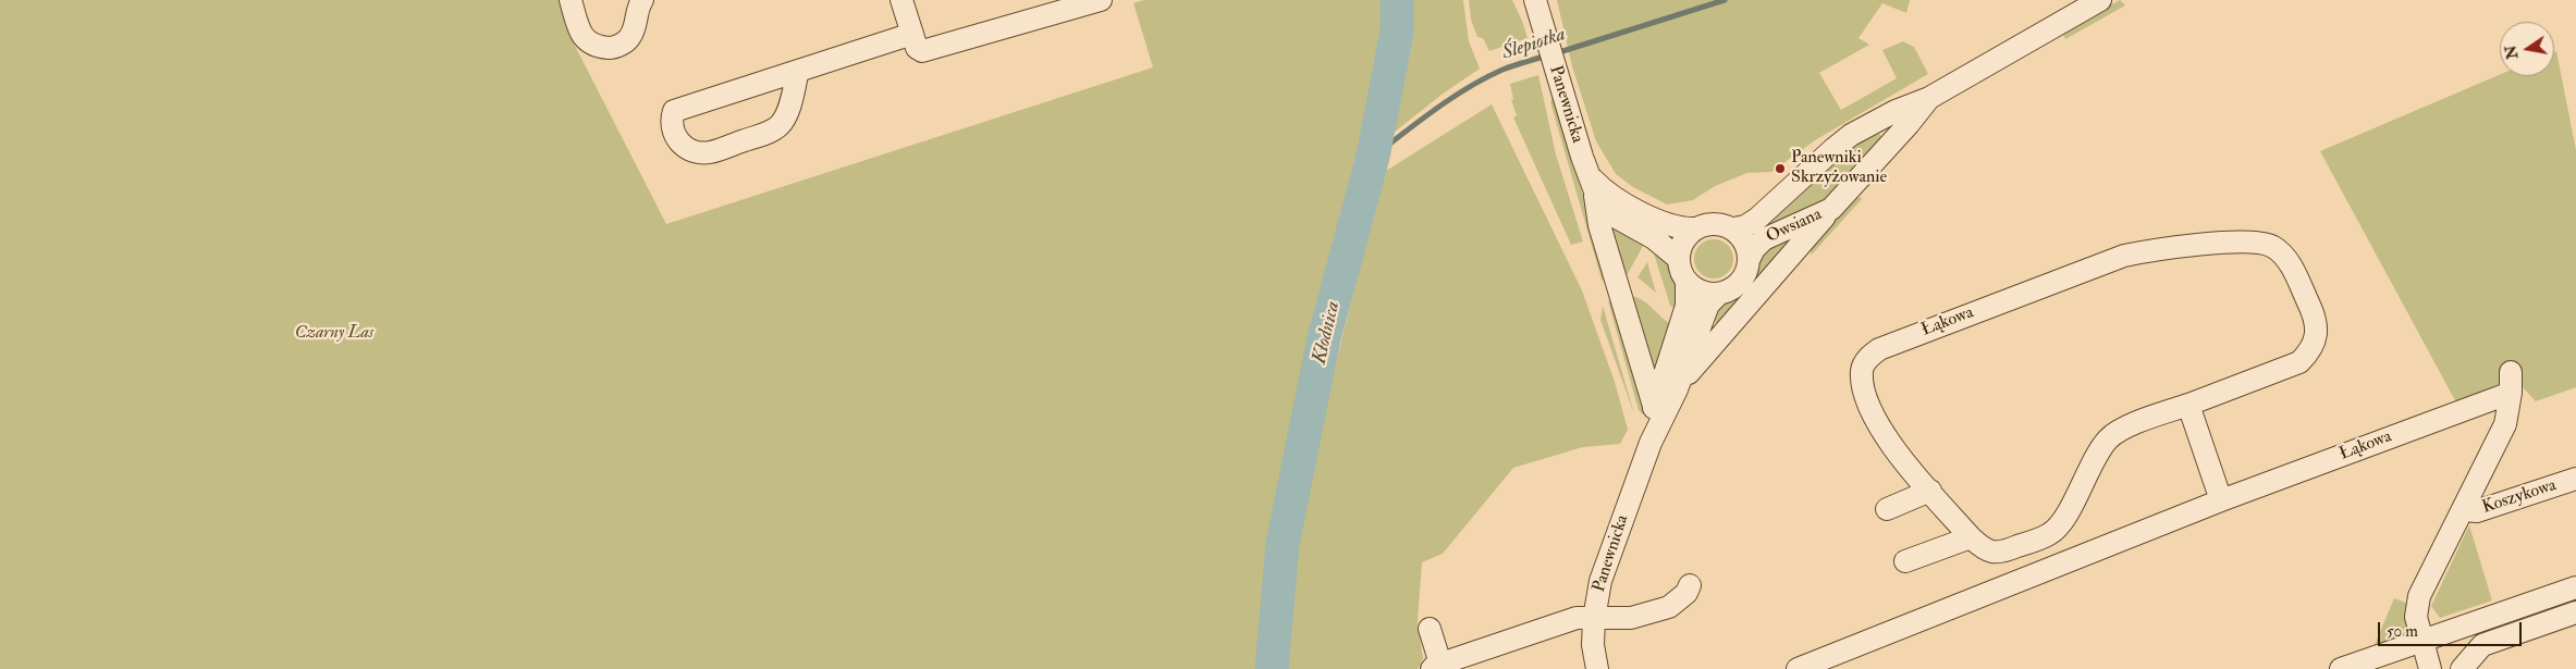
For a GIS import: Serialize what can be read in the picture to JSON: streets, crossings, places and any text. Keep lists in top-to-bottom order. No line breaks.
{"streets":{"street":["Panewnicka","Owsiana","Łąkowa","Koszykowa"]},"crossings":[["Panewnicka","Owsiana"],["Łąkowa","Koszykowa"]],"water":["Ślepiotka","Kłodnica"],"parks":["Czarny Las"],"places":["Panewniki Skrzyżowanie"],"scale_bar":"50 m","north":"left"}
